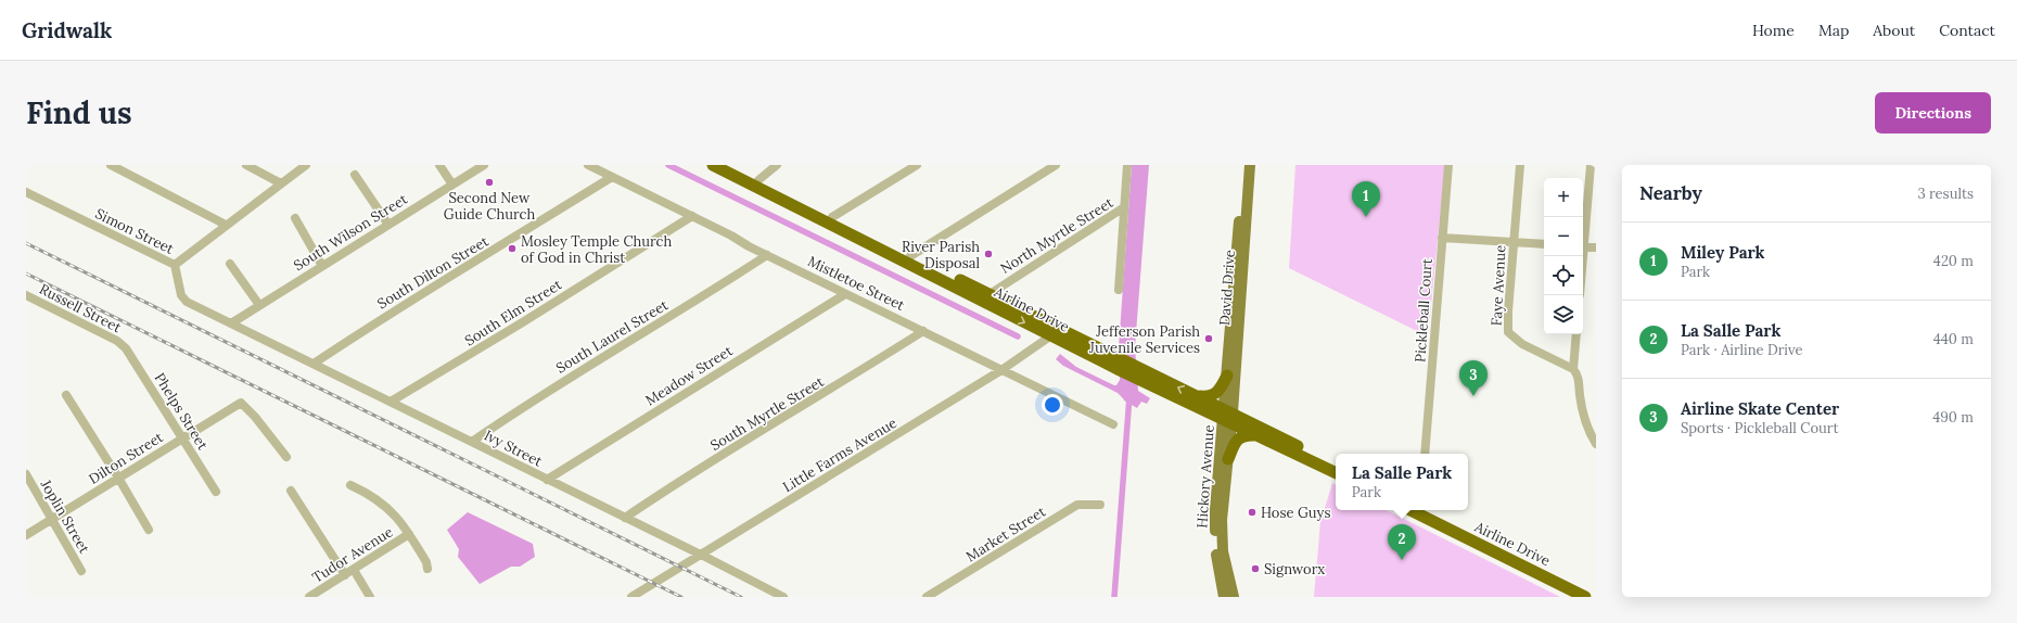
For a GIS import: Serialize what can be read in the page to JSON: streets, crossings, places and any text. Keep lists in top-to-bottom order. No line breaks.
{"streets":{"highway":["Airline Drive"],"main road":["David Drive","Hickory Avenue"],"street":["Simon Street","South Wilson Street","North Myrtle Street","South Dilton Street","Mistletoe Street","Faye Avenue","Russell Street","Pickleball Court","South Elm Street","South Laurel Street","Meadow Street","Phelps Street","South Myrtle Street","Ivy Street","Little Farms Avenue","Dilton Street","Joplin Street","Market Street","Tudor Avenue"]},"crossings":[["Simon Street","South Wilson Street"],["Simon Street","Ivy Street"],["South Wilson Street","Ivy Street"],["North Myrtle Street","Airline Drive"],["South Dilton Street","Mistletoe Street"],["South Dilton Street","Ivy Street"],["Mistletoe Street","South Elm Street"],["Mistletoe Street","South Laurel Street"],["Mistletoe Street","Meadow Street"],["Mistletoe Street","South Myrtle Street"],["Mistletoe Street","Little Farms Avenue"],["David Drive","Airline Drive"],["David Drive","Hickory Avenue"],["Russell Street","Phelps Street"],["Airline Drive","Little Farms Avenue"],["Airline Drive","Hickory Avenue"],["South Elm Street","Ivy Street"],["South Laurel Street","Ivy Street"],["Meadow Street","Ivy Street"],["Phelps Street","Dilton Street"],["South Myrtle Street","Ivy Street"],["Ivy Street","Little Farms Avenue"],["Dilton Street","Joplin Street"]],"places":["Second New Guide Church","Mosley Temple Church of God in Christ","River Parish Disposal","Jefferson Parish Juvenile Services","Hose Guys","Signworx"],"page":{"header":"Gridwalk","nav":["Home","Map","About","Contact"],"buttons":"Directions","title":"Find us","heading":["Nearby","3 results"],"map_buttons":["+","−"],"pins":["1","3","2"],"list":[{"mark":"1","name":"Miley Park","note":"Park","value":"420 m"},{"mark":"2","name":"La Salle Park","note":"Park · Airline Drive","value":"440 m"},{"mark":"3","name":"Airline Skate Center","note":"Sports · Pickleball Court","value":"490 m"}],"popup":["La Salle Park","Park"]}}
